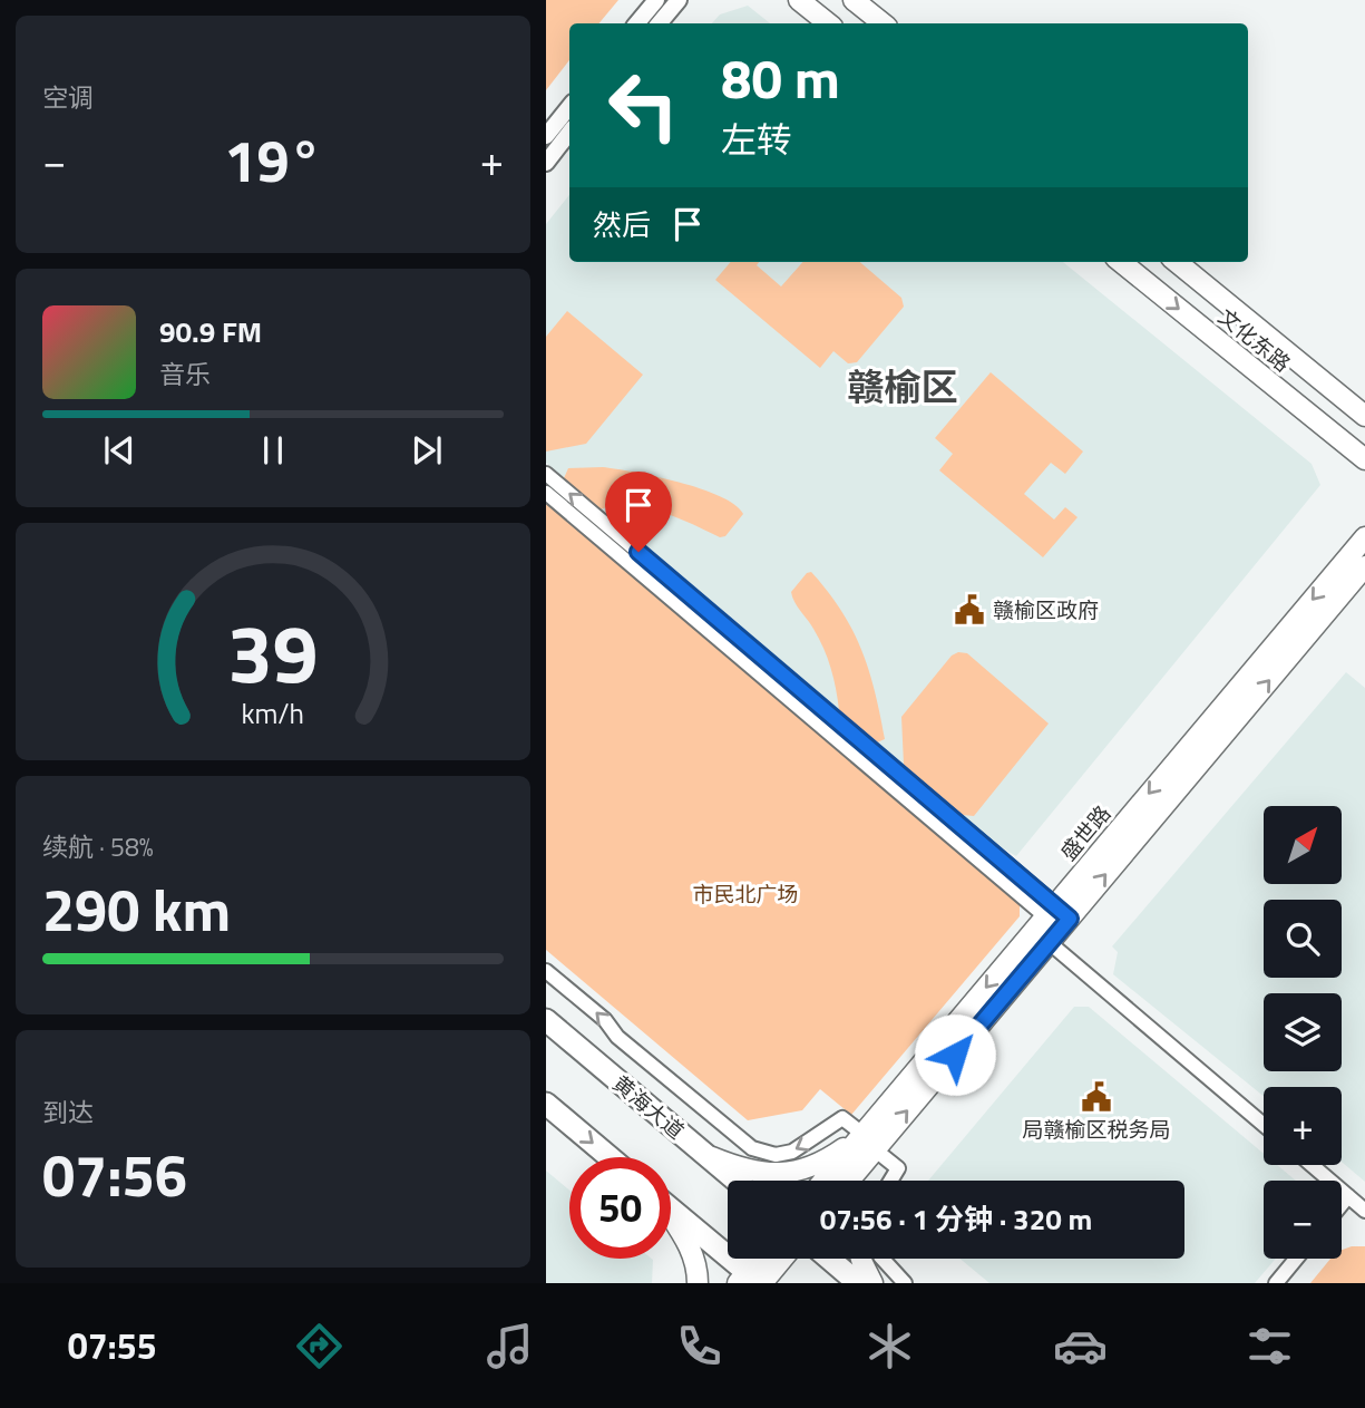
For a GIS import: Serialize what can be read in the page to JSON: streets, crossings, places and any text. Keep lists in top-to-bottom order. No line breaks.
{"streets":{"main road":["文化东路","盛世路","黄海大道"]},"districts":["赣榆区"],"parks":["市民北广场"],"places":{"public building":["赣榆区政府","局赣榆区税务局"]},"north":"top right","page":{"tile":["空调",["续航 · 58%","290 km"],["到达","07:56"]],"turn":["80 m","左转"],"heat":["−","19°","+"],"then":"然后","song":["90.9 FM","音乐"],"map_buttons":["+","−"],"limit":"50","trip":"07:56 · 1 分钟 · 320 m","tabs":"07:55","gauge":["39","km/h"]}}
